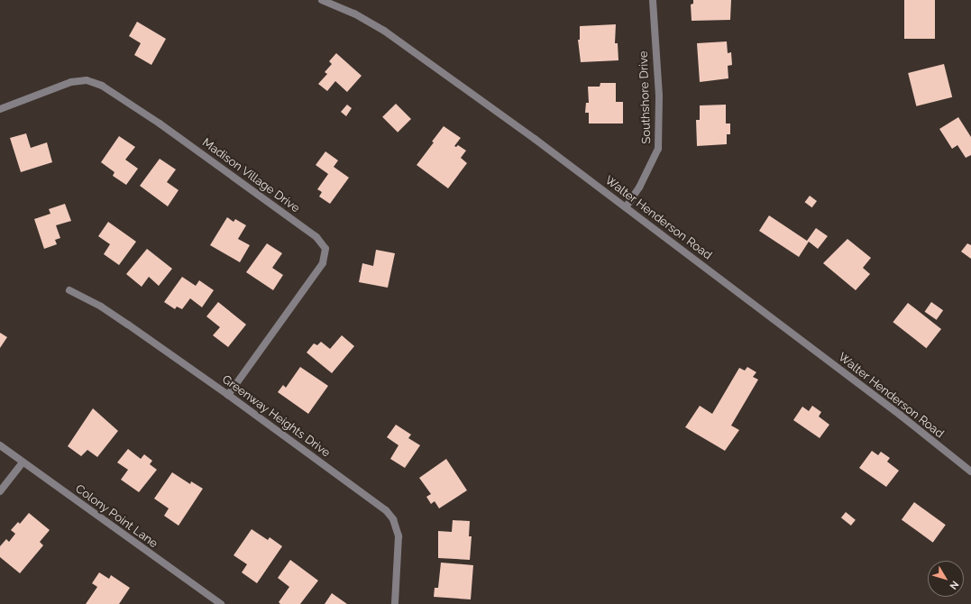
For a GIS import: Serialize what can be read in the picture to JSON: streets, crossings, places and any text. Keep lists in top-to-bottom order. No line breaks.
{"streets":{"street":["Southshore Drive","Madison Village Drive","Walter Henderson Road","Greenway Heights Drive","Colony Point Lane"]},"crossings":[["Southshore Drive","Walter Henderson Road"],["Madison Village Drive","Greenway Heights Drive"]],"north":"bottom right"}
